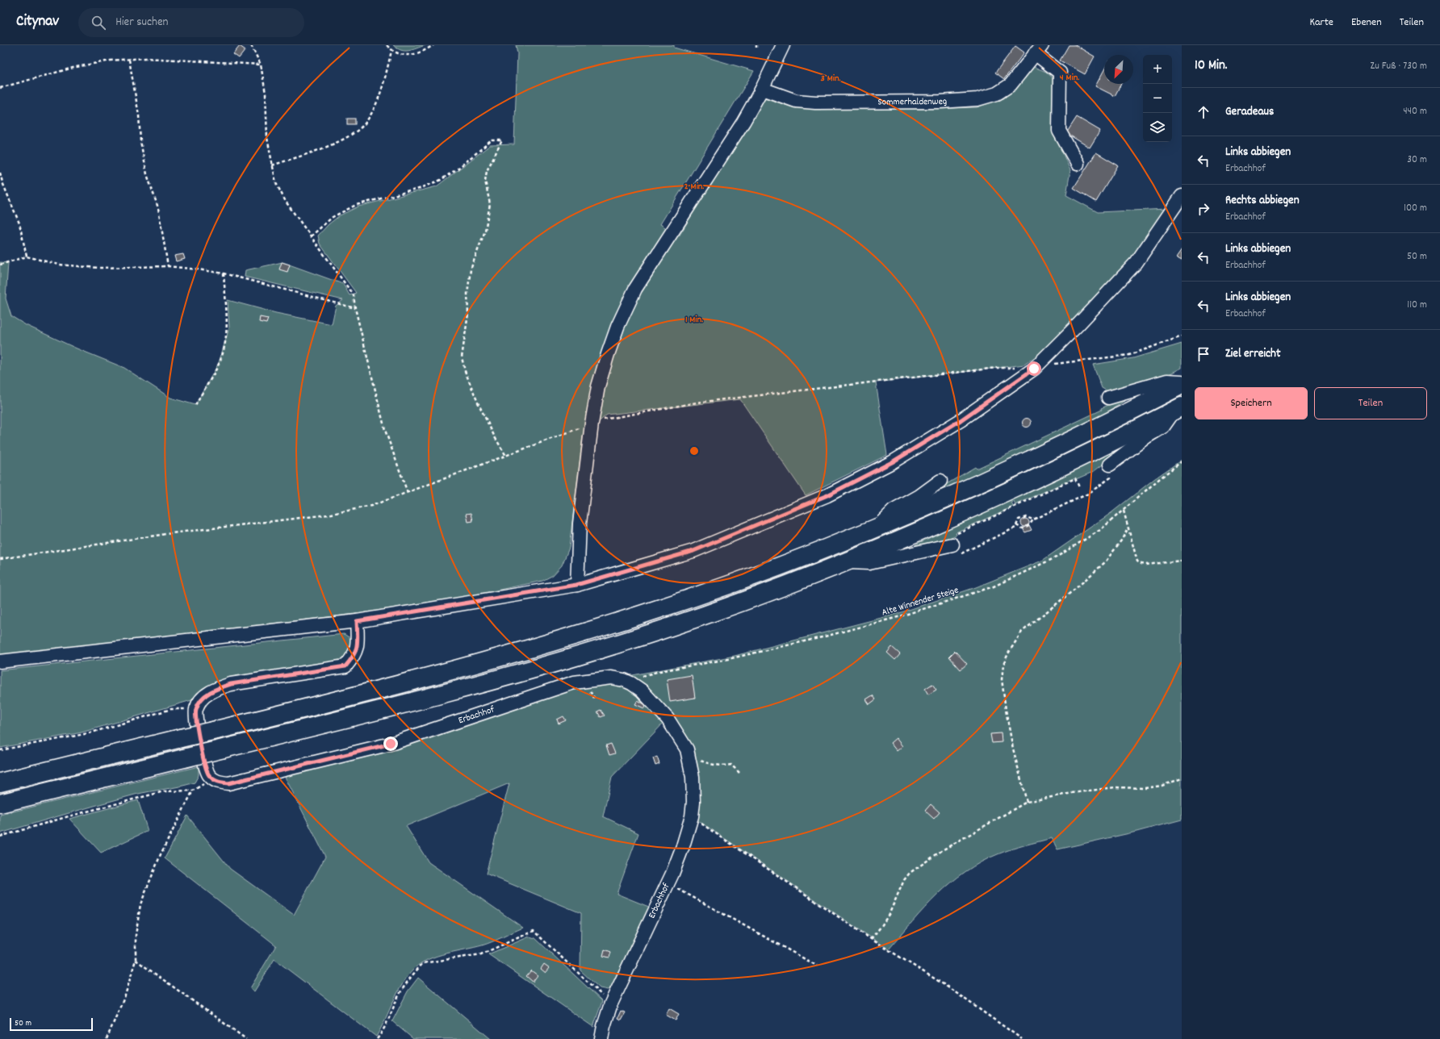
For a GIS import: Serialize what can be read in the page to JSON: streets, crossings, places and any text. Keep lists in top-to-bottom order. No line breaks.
{"streets":{"street":["Sommerhaldenweg","Erbachhof"],"path":["Alte Winnender Steige"]},"crossings":[["Alte Winnender Steige","Erbachhof"]],"scale_bar":"50 m","north":"bottom left","page":{"header":"Citynav","search":"Hier suchen","nav":["Karte","Ebenen","Teilen"],"heading":["10 Min.","Zu Fuß · 730 m"],"map_buttons":["+","−"],"list":[["Geradeaus","440 m"],["Links abbiegen","Erbachhof","30 m"],["Rechts abbiegen","Erbachhof","100 m"],["Links abbiegen","Erbachhof","50 m"],["Links abbiegen","Erbachhof","110 m"],"Ziel erreicht"],"buttons":["Speichern","Teilen"],"scale":"50 m"},"rings":["4 Min.","3 Min.","2 Min.","1 Min."]}
